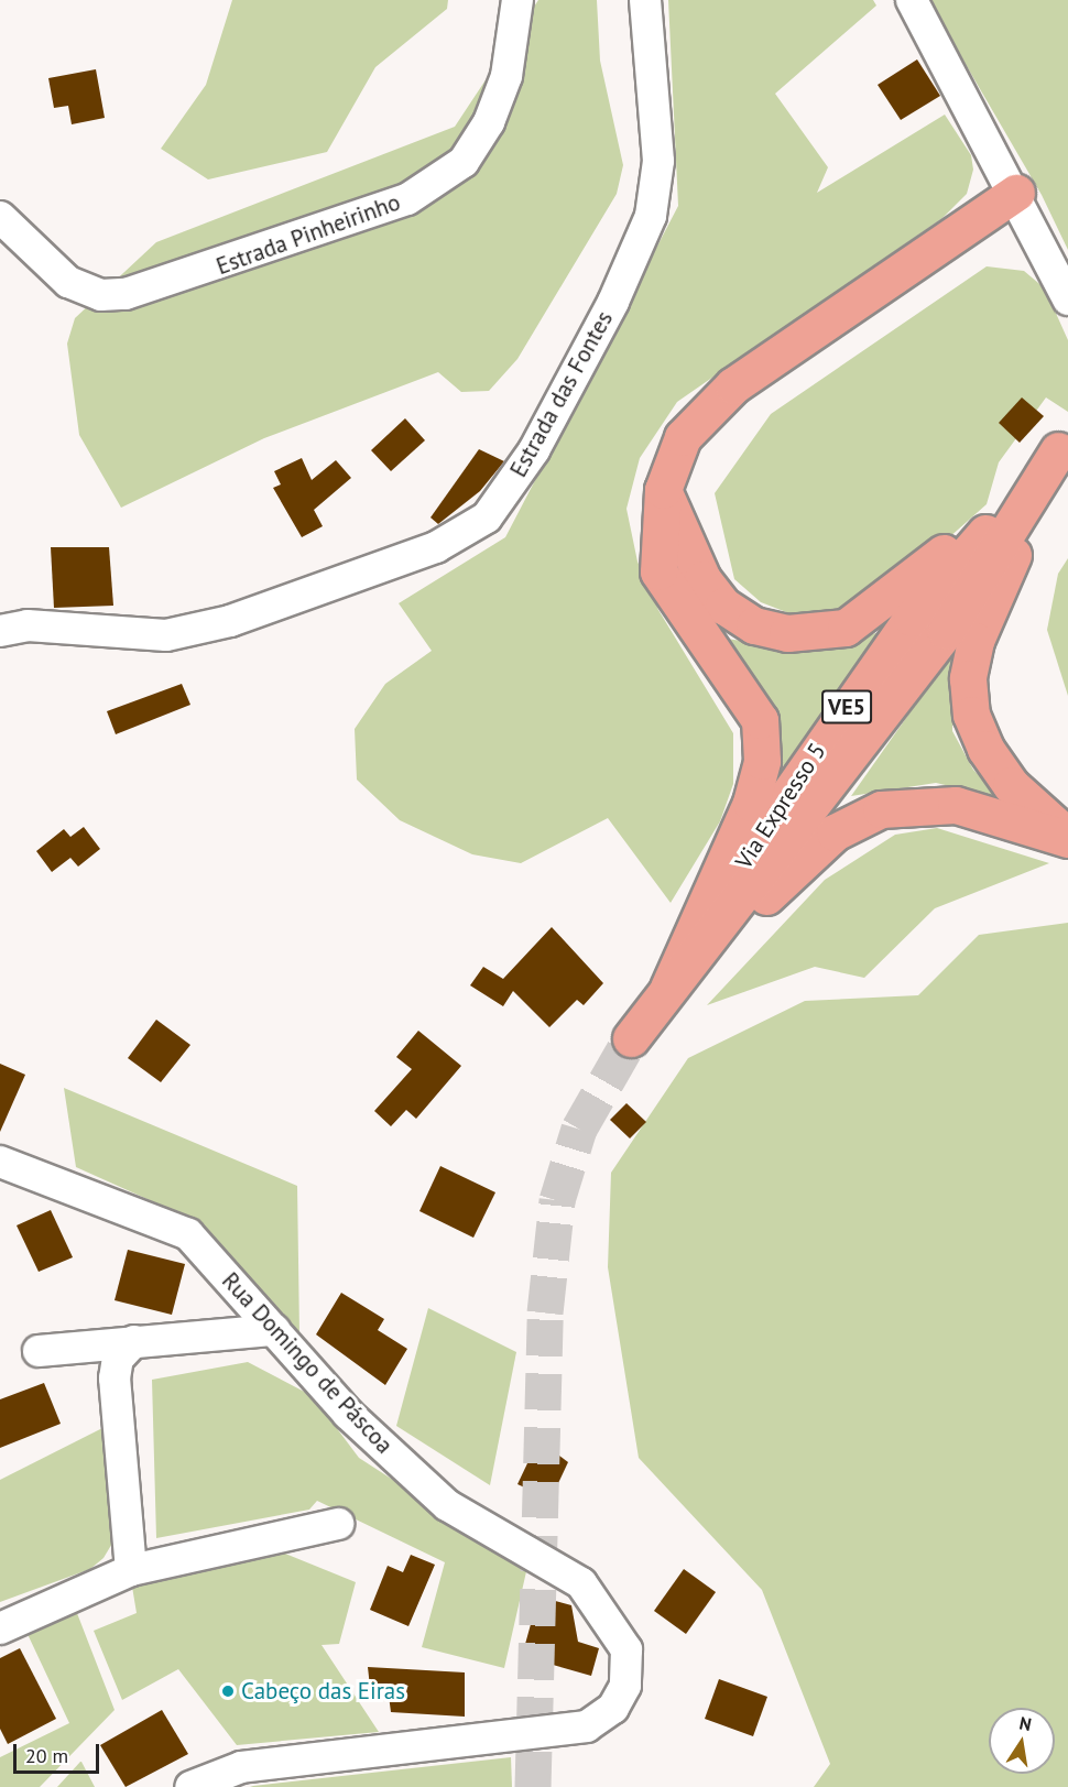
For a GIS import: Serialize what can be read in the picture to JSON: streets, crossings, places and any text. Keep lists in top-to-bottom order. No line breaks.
{"streets":{"main road":["VE5","Via Expresso 5"],"street":["Estrada Pinheirinho","Estrada das Fontes","Rua Domingo de Páscoa"]},"crossings":[["VE5","Via Expresso 5"]],"places":["Cabeço das Eiras"],"scale_bar":"20 m","north":"top"}
